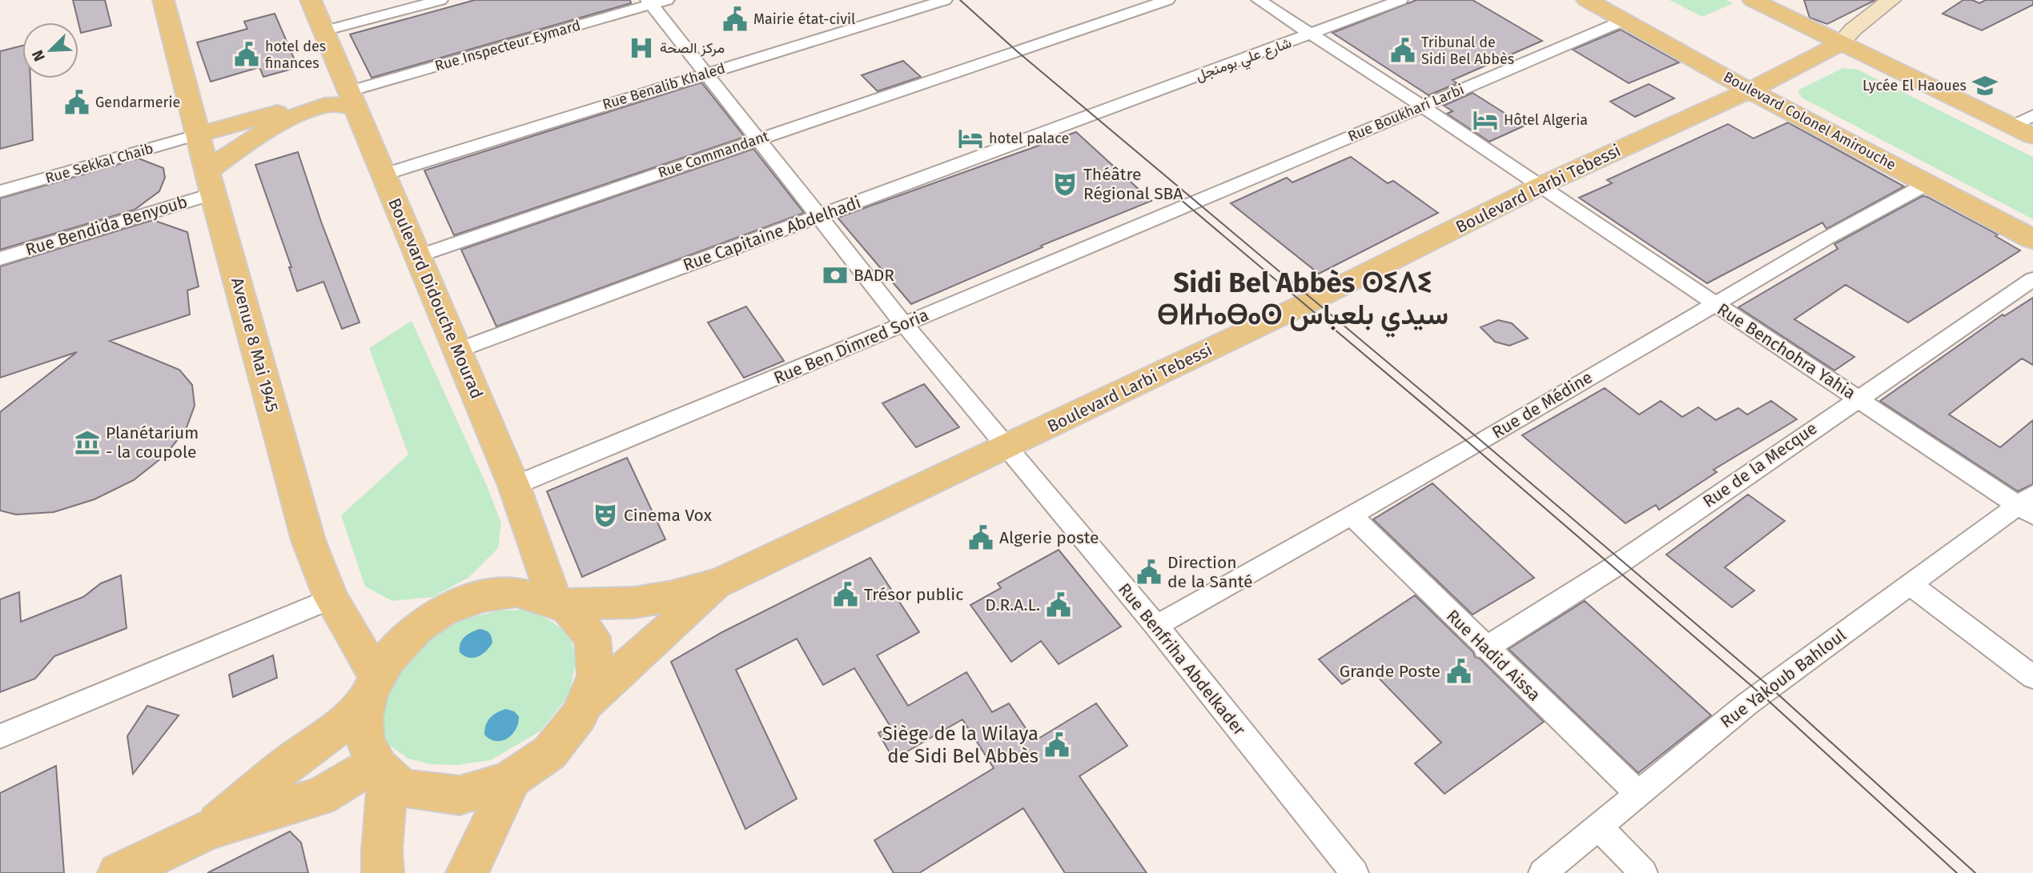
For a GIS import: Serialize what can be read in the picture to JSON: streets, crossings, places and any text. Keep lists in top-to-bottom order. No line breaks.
{"streets":{"main road":["Boulevard Colonel Amirouche","Boulevard Larbi Tebessi","Boulevard Didouche Mourad","Avenue 8 Mai 1945"],"street":["Rue Inspecteur Eymard","شارع علي بومنجل","Rue Benalib Khaled","Rue Boukhari Larbi","Rue Commandant","Rue Sekkal Chaib","Rue Bendida Benyoub","Rue Capitaine Abdelhadi","Rue Ben Dimred Soria","Rue Benchohra Yahia","Rue de Médine","Rue de la Mecque","Rue Hadid Aissa","Rue Benfriha Abdelkader","Rue Yakoub Bahloul"]},"crossings":[["Rue Inspecteur Eymard","Boulevard Didouche Mourad"],["Rue Inspecteur Eymard","Rue Benfriha Abdelkader"],["شارع علي بومنجل","Rue Capitaine Abdelhadi"],["Rue Benalib Khaled","Boulevard Didouche Mourad"],["Rue Benalib Khaled","Rue Benfriha Abdelkader"],["Rue Boukhari Larbi","Boulevard Colonel Amirouche"],["Rue Boukhari Larbi","Rue Ben Dimred Soria"],["Boulevard Colonel Amirouche","Boulevard Larbi Tebessi"],["Boulevard Colonel Amirouche","Rue de Médine"],["Rue Commandant","Boulevard Didouche Mourad"],["Rue Commandant","Rue Benfriha Abdelkader"],["Rue Sekkal Chaib","Avenue 8 Mai 1945"],["Boulevard Larbi Tebessi","Rue Benchohra Yahia"],["Boulevard Larbi Tebessi","Rue Benfriha Abdelkader"],["Rue Bendida Benyoub","Avenue 8 Mai 1945"],["Rue Capitaine Abdelhadi","Boulevard Didouche Mourad"],["Rue Capitaine Abdelhadi","Rue Benfriha Abdelkader"],["Boulevard Didouche Mourad","Rue Ben Dimred Soria"],["Rue Ben Dimred Soria","Rue Benfriha Abdelkader"],["Rue Benchohra Yahia","Rue de Médine"],["Rue Benchohra Yahia","Rue de la Mecque"],["Rue Benchohra Yahia","Rue Yakoub Bahloul"],["Rue de Médine","Rue Hadid Aissa"],["Rue de Médine","Rue Benfriha Abdelkader"],["Rue de la Mecque","Rue Hadid Aissa"],["Rue Hadid Aissa","Rue Yakoub Bahloul"]],"districts":["Sidi Bel Abbès ⵙⵉⴷⵉ ⴱⵍⵄⴰⴱⴰⵙ سيدي بلعباس"],"places":{"public building":["Mairie état-civil","Tribunal de Sidi Bel Abbès","hotel des finances","Gendarmerie","Algerie poste","Direction de la Santé","Trésor public","D.R.A.L.","Grande Poste","Siège de la Wilaya de Sidi Bel Abbès"],"hospital":["مركز الصحة"],"school or university":["Lycée El Haoues"],"hotel":["Hôtel Algeria","hotel palace"],"theatre":["Théâtre Régional SBA","Cinema Vox"],"bank":["BADR"],"museum":["Planétarium - la coupole"]},"north":"bottom left"}
